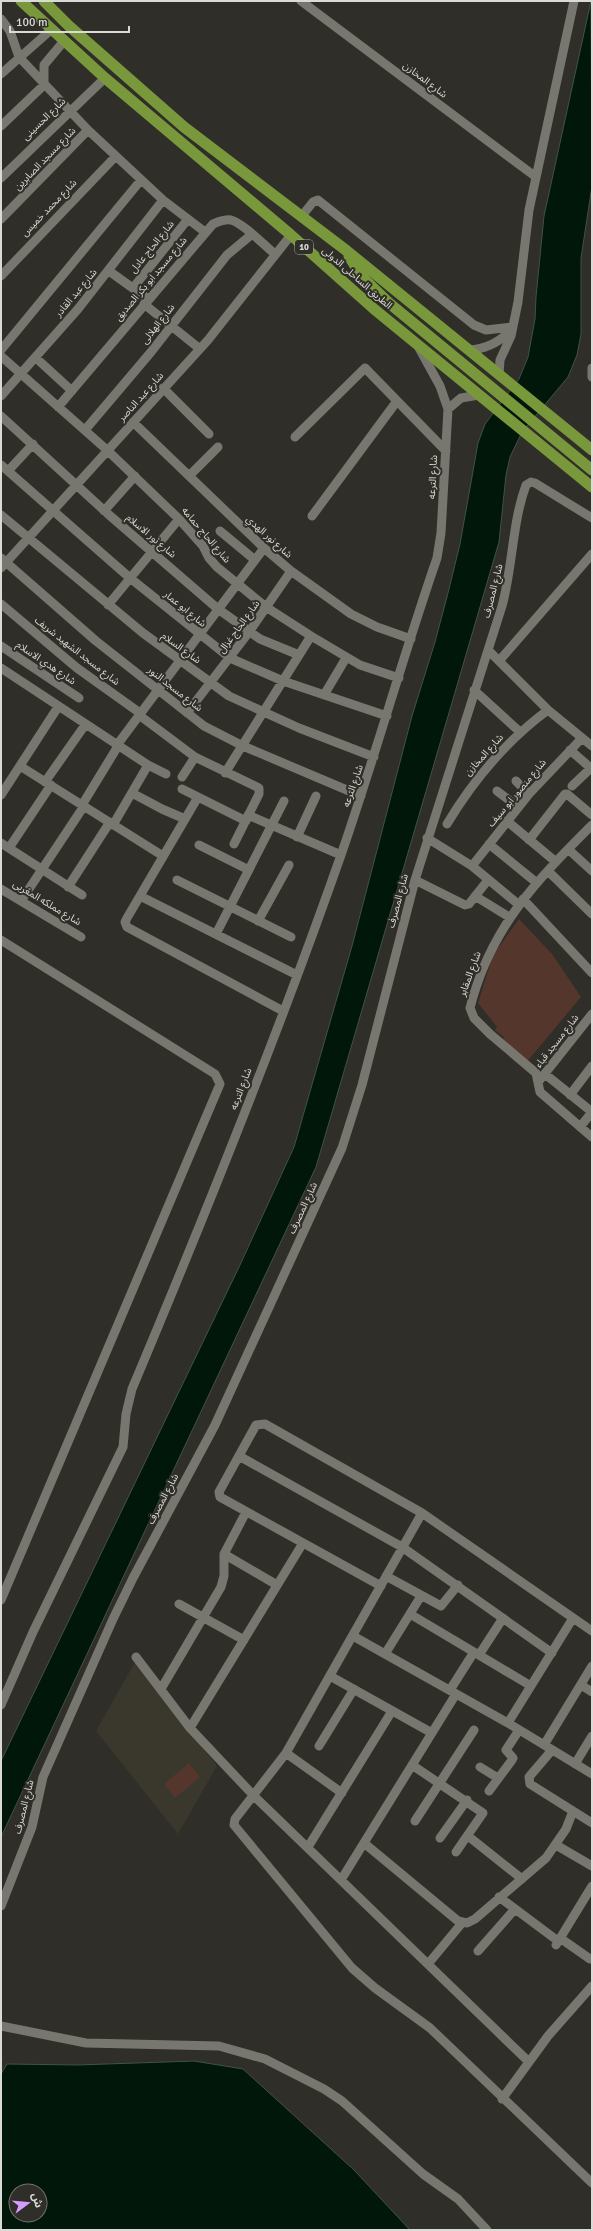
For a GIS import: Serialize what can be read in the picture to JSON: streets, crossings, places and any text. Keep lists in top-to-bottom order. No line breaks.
{"streets":{"highway":["10","الطريق الساحلى الدولى"],"street":["شارع المخازن","شارع الحسينى","شارع مسجد الصابرين","شارع محمد خميس","شارع الحاج عادل","شارع مسجد ابو بكر الصديق","شارع عبد القادر","شارع الهلالى","شارع عبد الناصر","شارع الترعه","شارع الحاج حمامه","شارع نور الاسلام","شارع نور الهدي","شارع المصرف","شارع ابو عمار","شارع الحاج غزال","شارع السلام","شارع مسجد الشهيد شريف","شارع هدي الاسلام","شارع مسجد النور","شارع منصور ابو سيف","شارع مملكه المغربى","شارع المقابر","شارع مسجد قباء"]},"crossings":[["شارع الحسينى","الطريق الساحلى الدولى"],["الطريق الساحلى الدولى","شارع عبد الناصر"],["الطريق الساحلى الدولى","شارع الترعه"],["شارع مسجد ابو بكر الصديق","شارع الهلالى"],["شارع مسجد ابو بكر الصديق","شارع عبد الناصر"],["شارع مسجد ابو بكر الصديق","شارع الحاج حمامه"],["شارع عبد القادر","شارع الحاج حمامه"],["شارع الهلالى","شارع الحاج حمامه"],["شارع عبد الناصر","شارع الحاج حمامه"],["شارع عبد الناصر","شارع نور الاسلام"],["شارع عبد الناصر","شارع نور الهدي"],["شارع عبد الناصر","شارع ابو عمار"],["شارع عبد الناصر","شارع السلام"],["شارع عبد الناصر","شارع مسجد النور"],["شارع الترعه","شارع الحاج حمامه"],["شارع الترعه","شارع نور الهدي"],["شارع الترعه","شارع ابو عمار"],["شارع الترعه","شارع السلام"],["شارع الترعه","شارع مسجد النور"],["شارع الحاج حمامه","شارع الحاج غزال"],["شارع نور الاسلام","شارع الحاج غزال"],["شارع نور الهدي","شارع الحاج غزال"],["شارع ابو عمار","شارع الحاج غزال"],["شارع الحاج غزال","شارع السلام"],["شارع الحاج غزال","شارع مسجد النور"],["شارع المقابر","شارع مسجد قباء"]],"scale_bar":"100 m","north":"right"}
